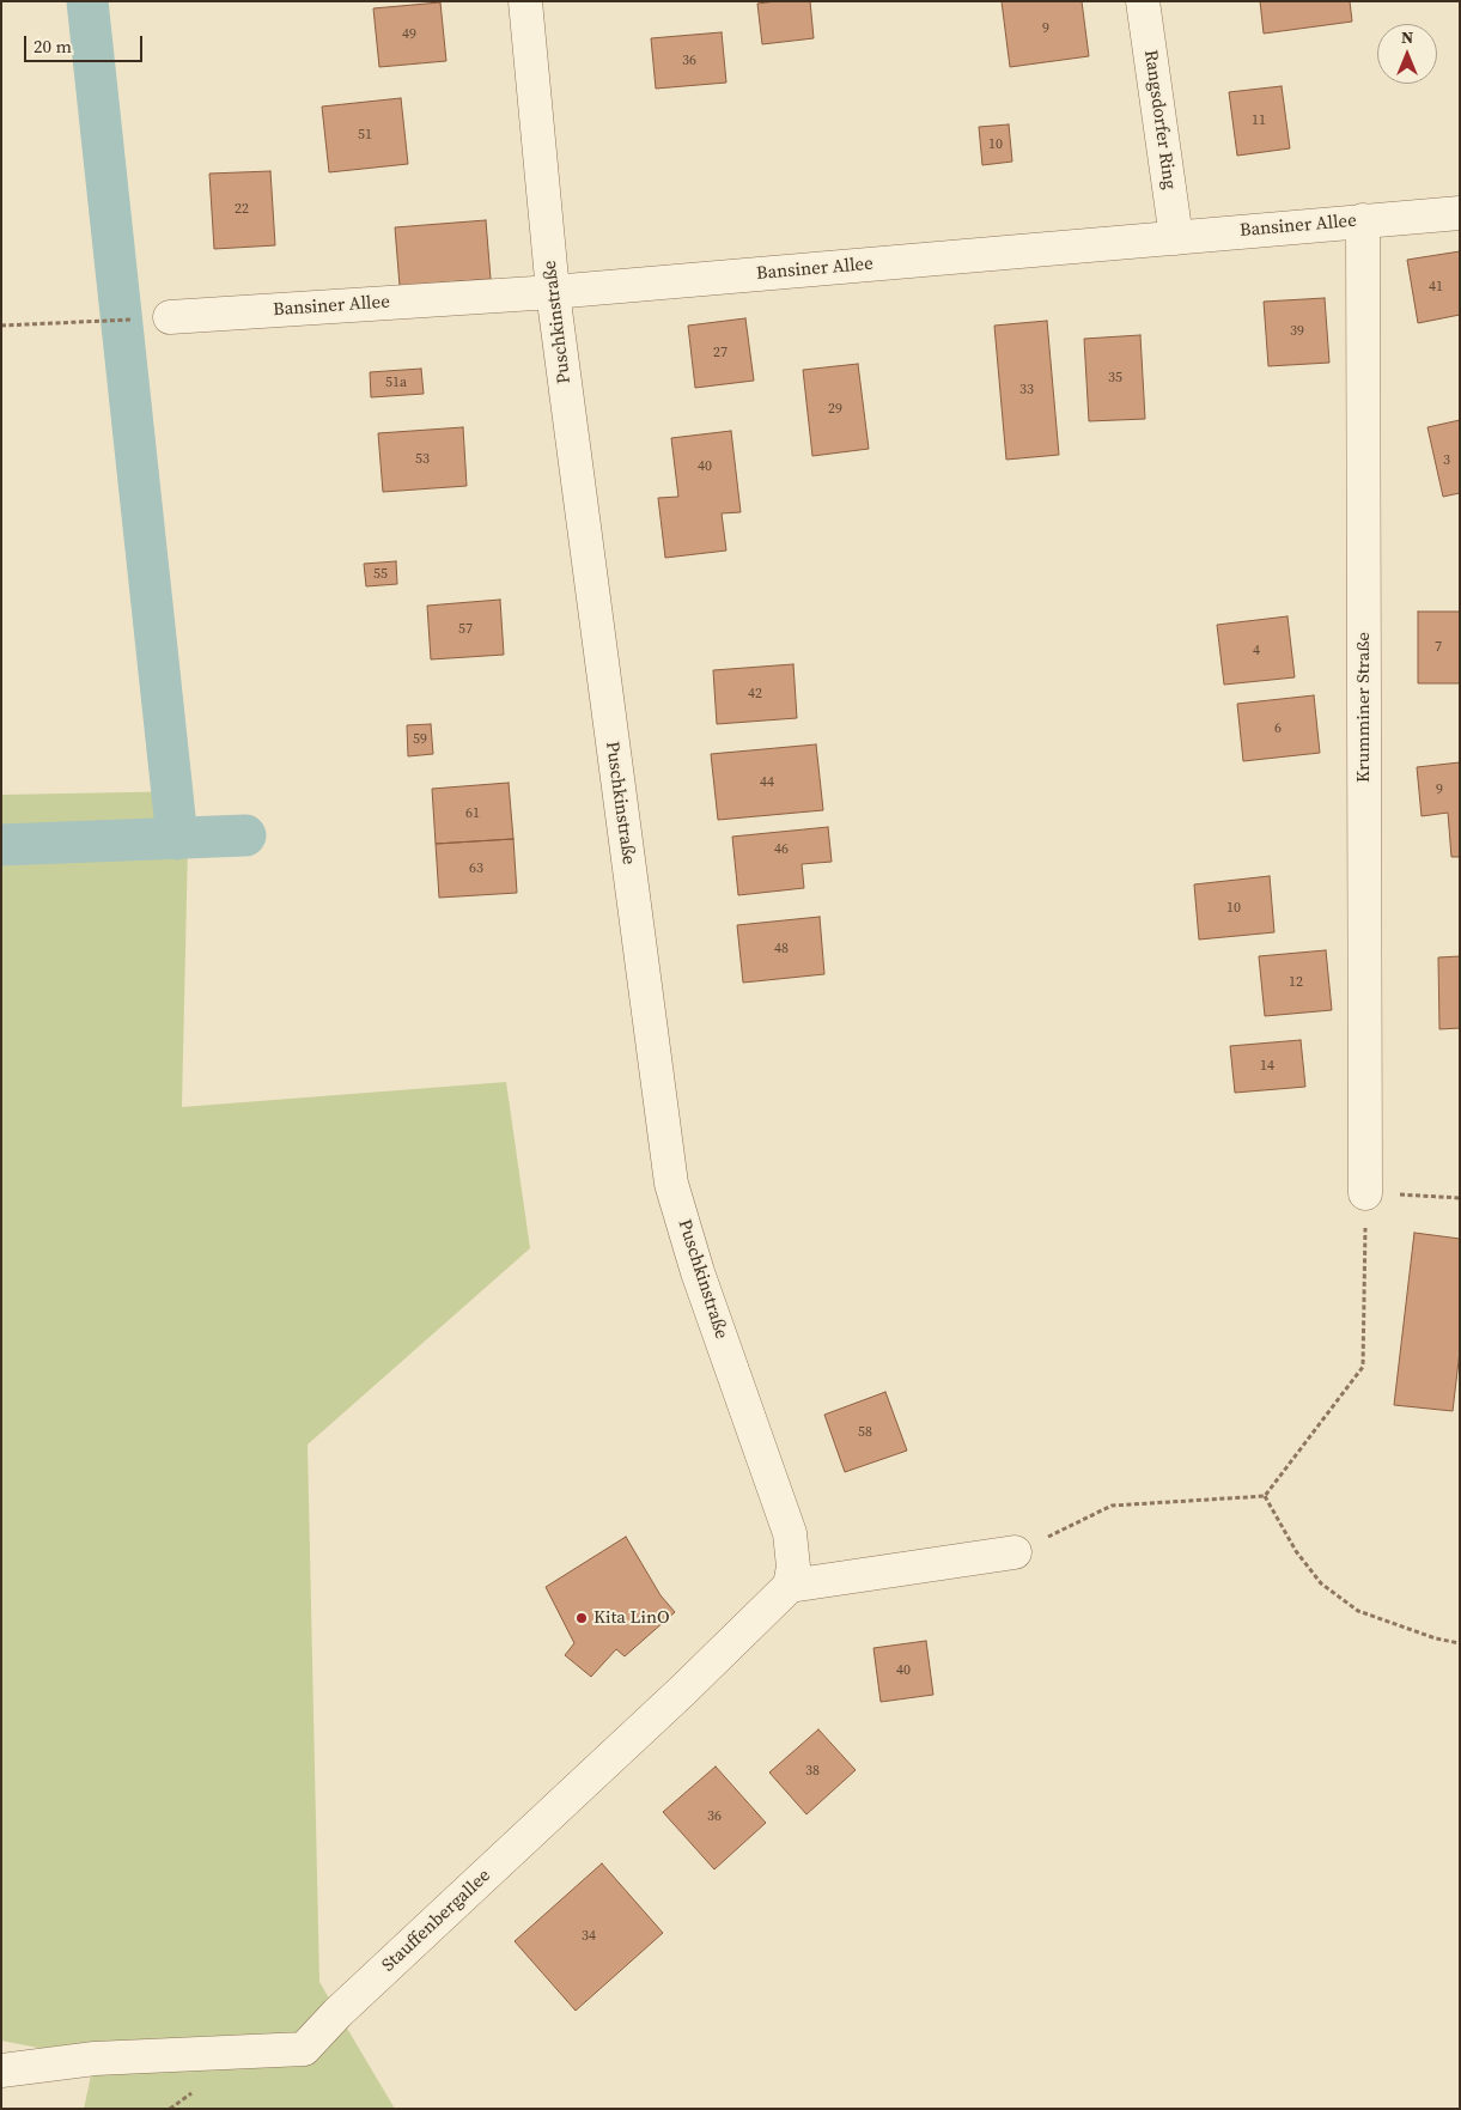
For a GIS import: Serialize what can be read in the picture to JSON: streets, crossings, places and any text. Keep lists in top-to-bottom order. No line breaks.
{"streets":{"street":["Rangsdorfer Ring","Bansiner Allee","Puschkinstraße","Krumminer Straße","Stauffenbergallee"]},"crossings":[["Rangsdorfer Ring","Bansiner Allee"],["Bansiner Allee","Puschkinstraße"],["Bansiner Allee","Krumminer Straße"],["Puschkinstraße","Stauffenbergallee"]],"places":["Kita LinO"],"house_numbers":["9","49","36","11","51","10","22","41","39","27","35","51a","33","29","53","3","40","55","57","7","4","42","6","59","44","9","61","46","63","10","48","12","14","58","40","38","36","34"],"scale_bar":"20 m","north":"top"}
